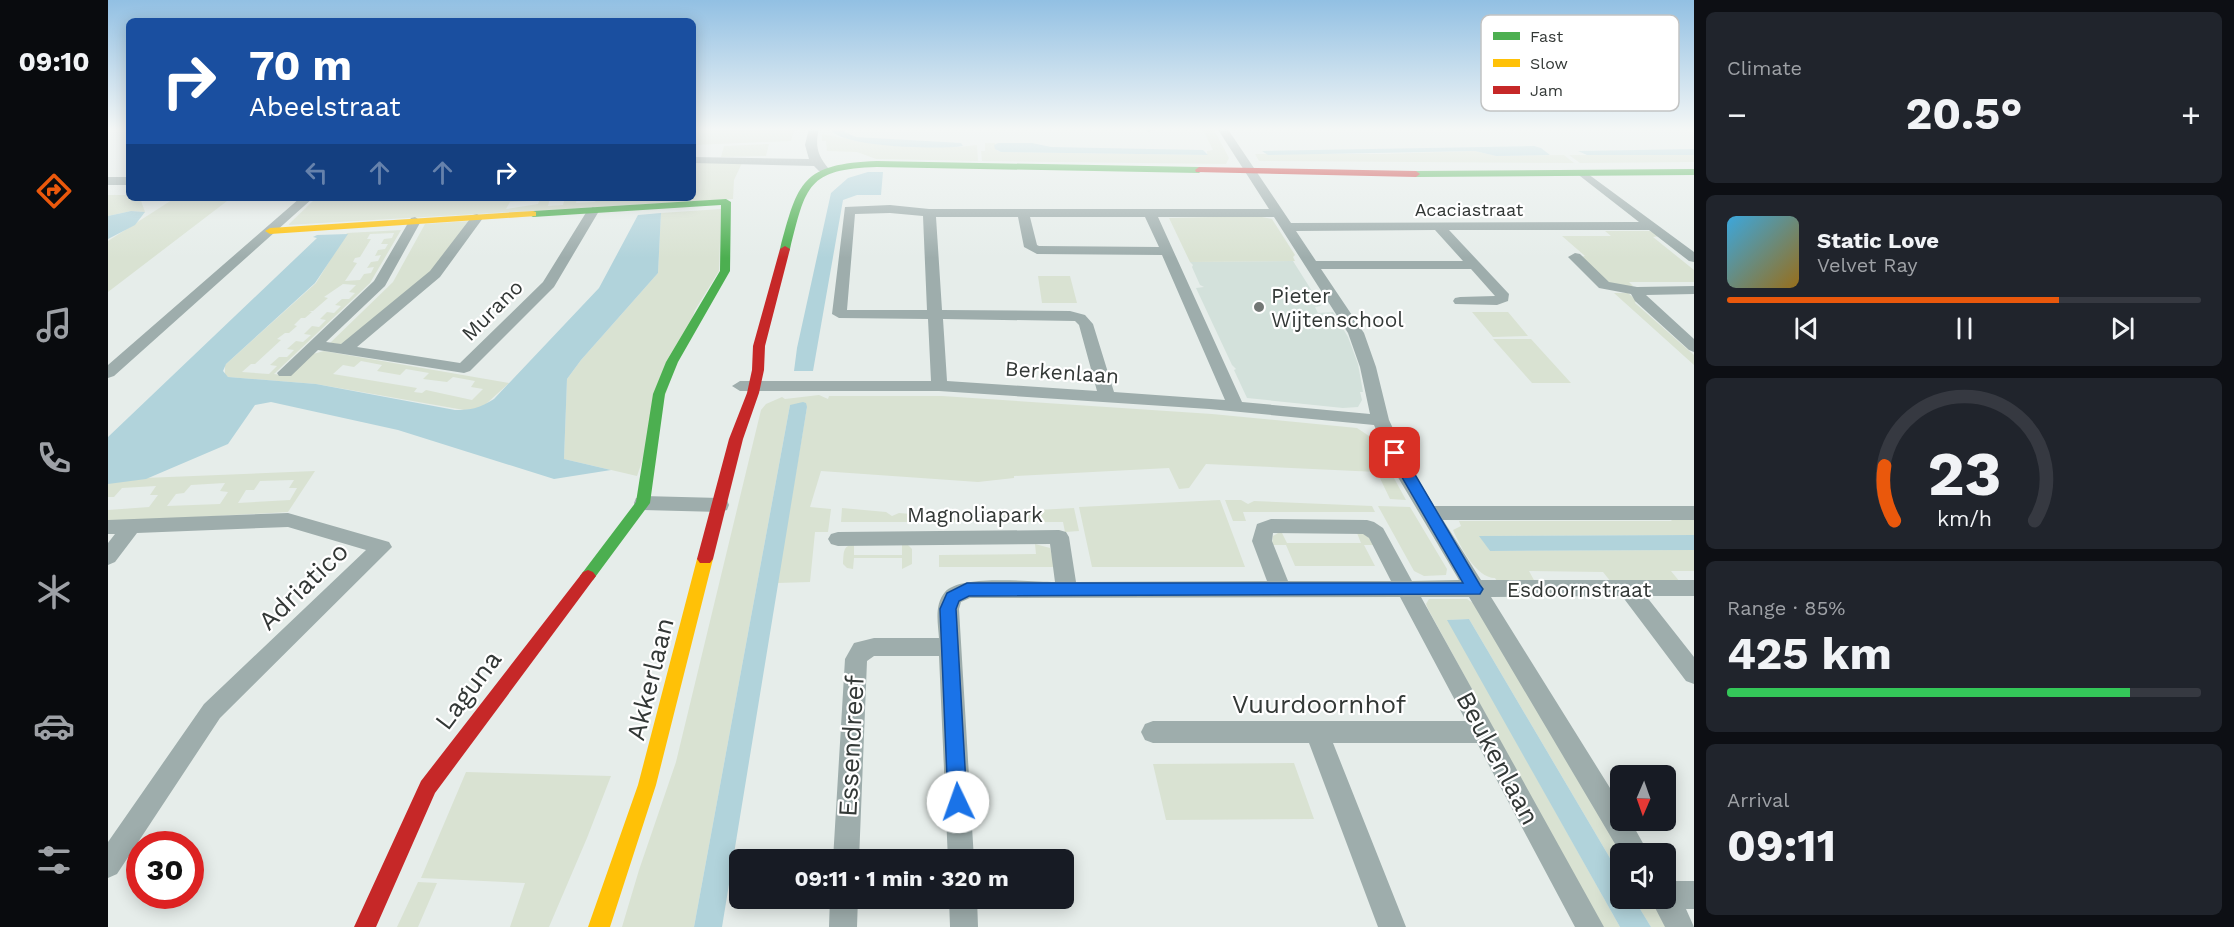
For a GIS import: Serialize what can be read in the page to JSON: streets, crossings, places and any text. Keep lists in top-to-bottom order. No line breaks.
{"streets":{"street":["Acaciastraat","Murano","Berkenlaan","Magnoliapark","Adriatico","Esdoornstraat","Akkerlaan","Laguna","Vuurdoornhof","Essendreef","Beukenlaan"]},"crossings":[["Murano","Laguna"],["Berkenlaan","Akkerlaan"],["Magnoliapark","Esdoornstraat"],["Esdoornstraat","Essendreef"],["Esdoornstraat","Beukenlaan"],["Vuurdoornhof","Beukenlaan"]],"places":["Pieter Wijtenschool"],"legend":["Fast","Slow","Jam"],"north":"bottom","page":{"tabs":"09:10","tile":["Climate",["Range · 85%","425 km"],["Arrival","09:11"]],"turn":["70 m","Abeelstraat"],"heat":["−","20.5°","+"],"song":["Static Love","Velvet Ray"],"limit":"30","trip":"09:11 · 1 min · 320 m","gauge":["23","km/h"]}}
